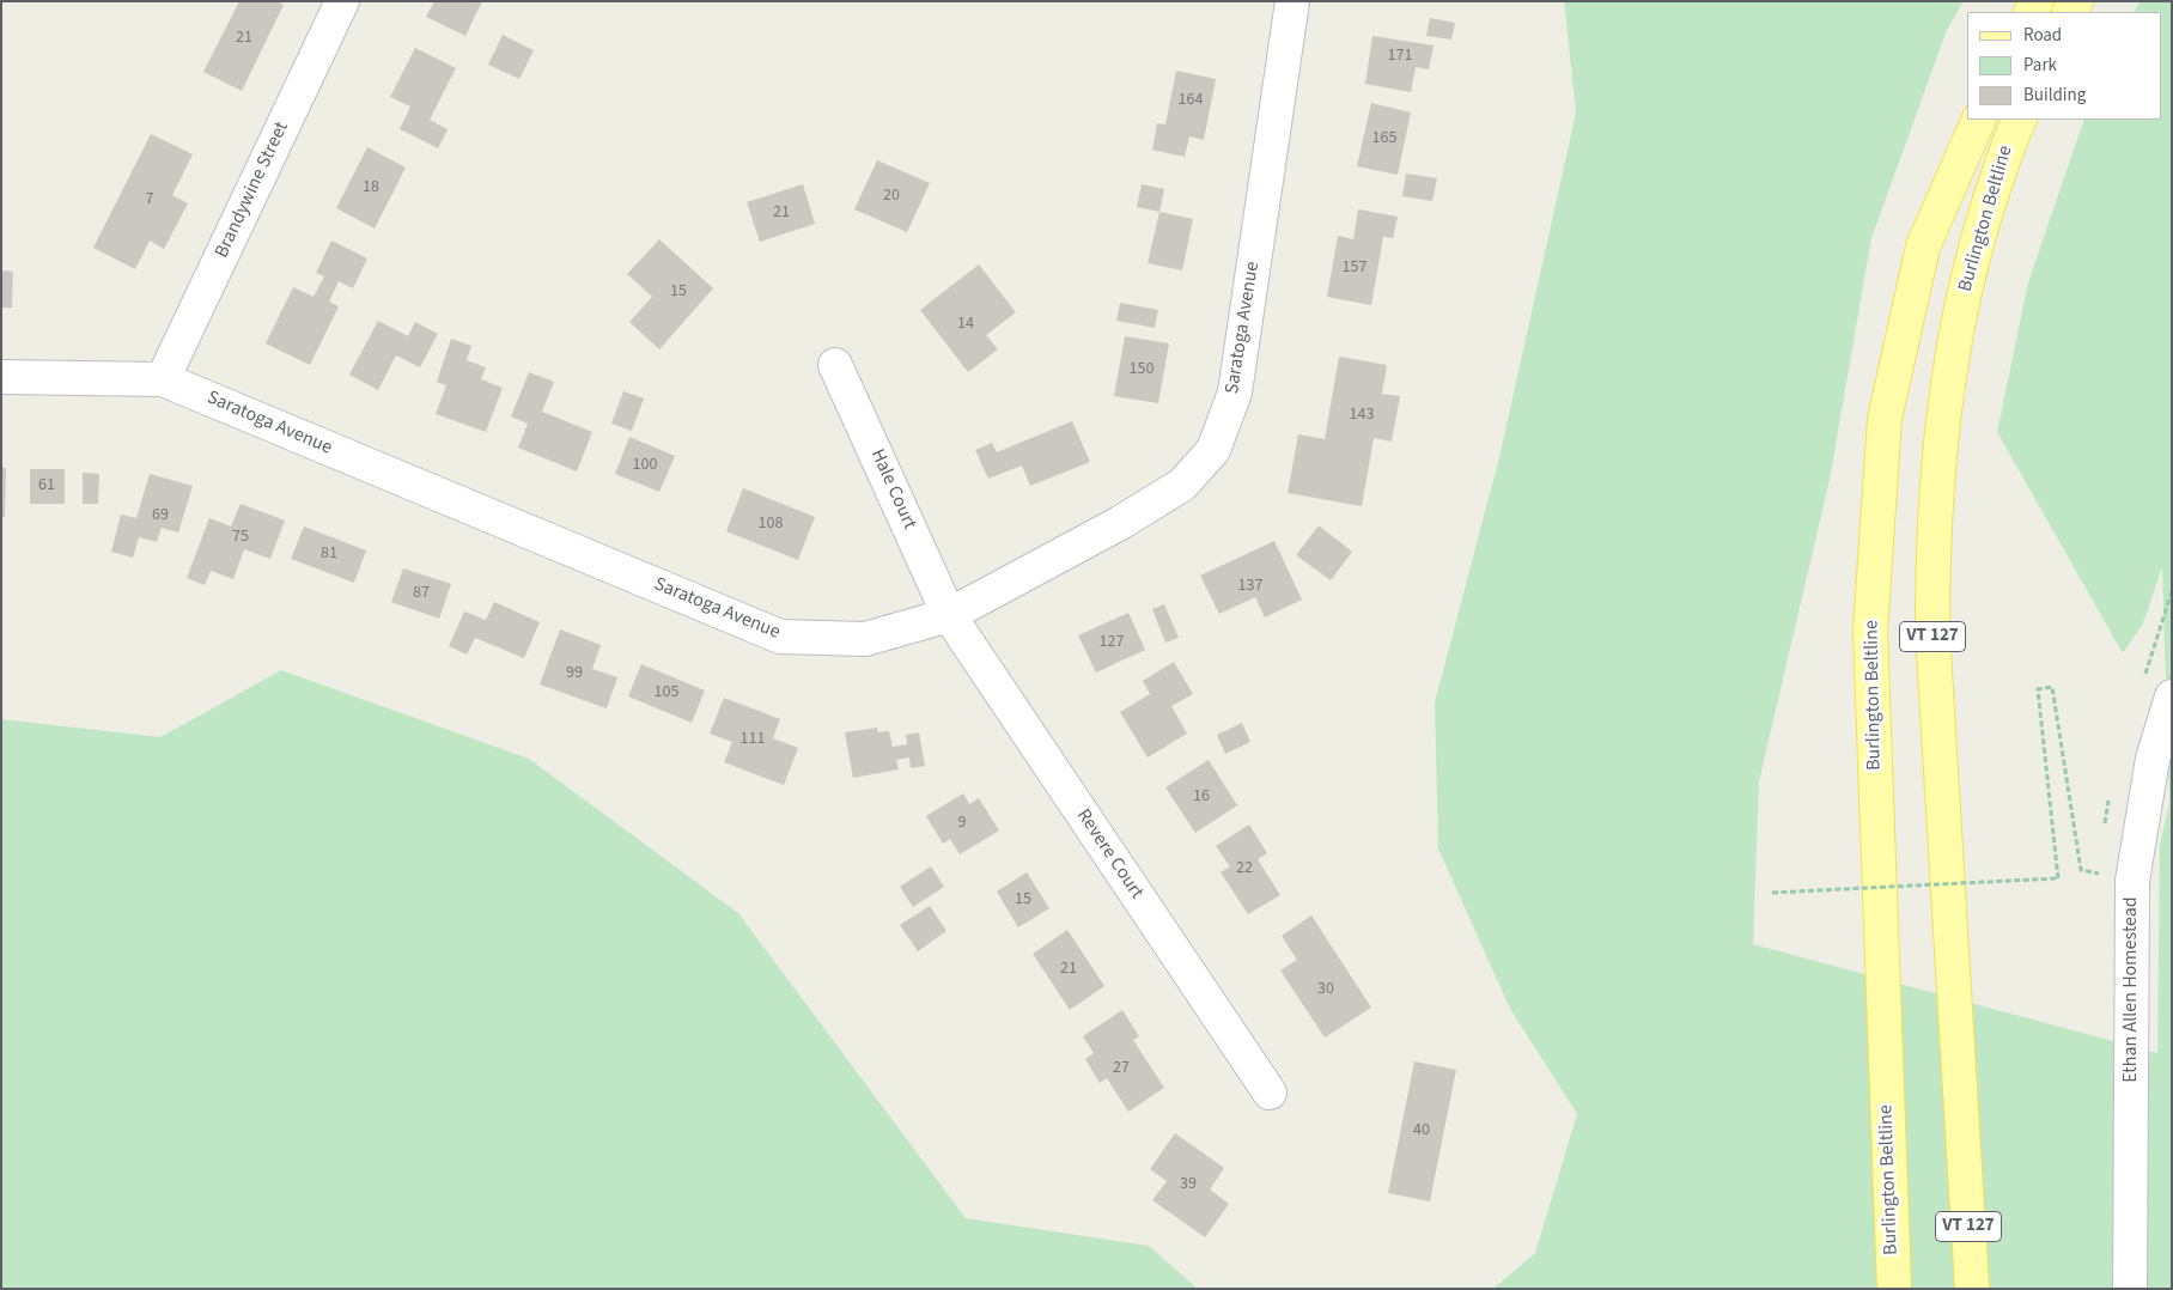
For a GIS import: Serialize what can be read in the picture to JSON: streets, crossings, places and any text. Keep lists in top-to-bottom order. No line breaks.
{"streets":{"main road":["Burlington Beltline","VT 127"],"street":["Brandywine Street","Saratoga Avenue","Hale Court","Revere Court","Ethan Allen Homestead"]},"crossings":[["Brandywine Street","Saratoga Avenue"],["Saratoga Avenue","Hale Court"],["Saratoga Avenue","Revere Court"],["Hale Court","Revere Court"]],"house_numbers":["21","171","164","165","18","20","7","21","157","15","14","150","143","100","61","69","108","75","81","137","87","127","99","105","111","16","9","22","15","21","30","27","40","39"],"legend":["Road","Park","Building"]}
